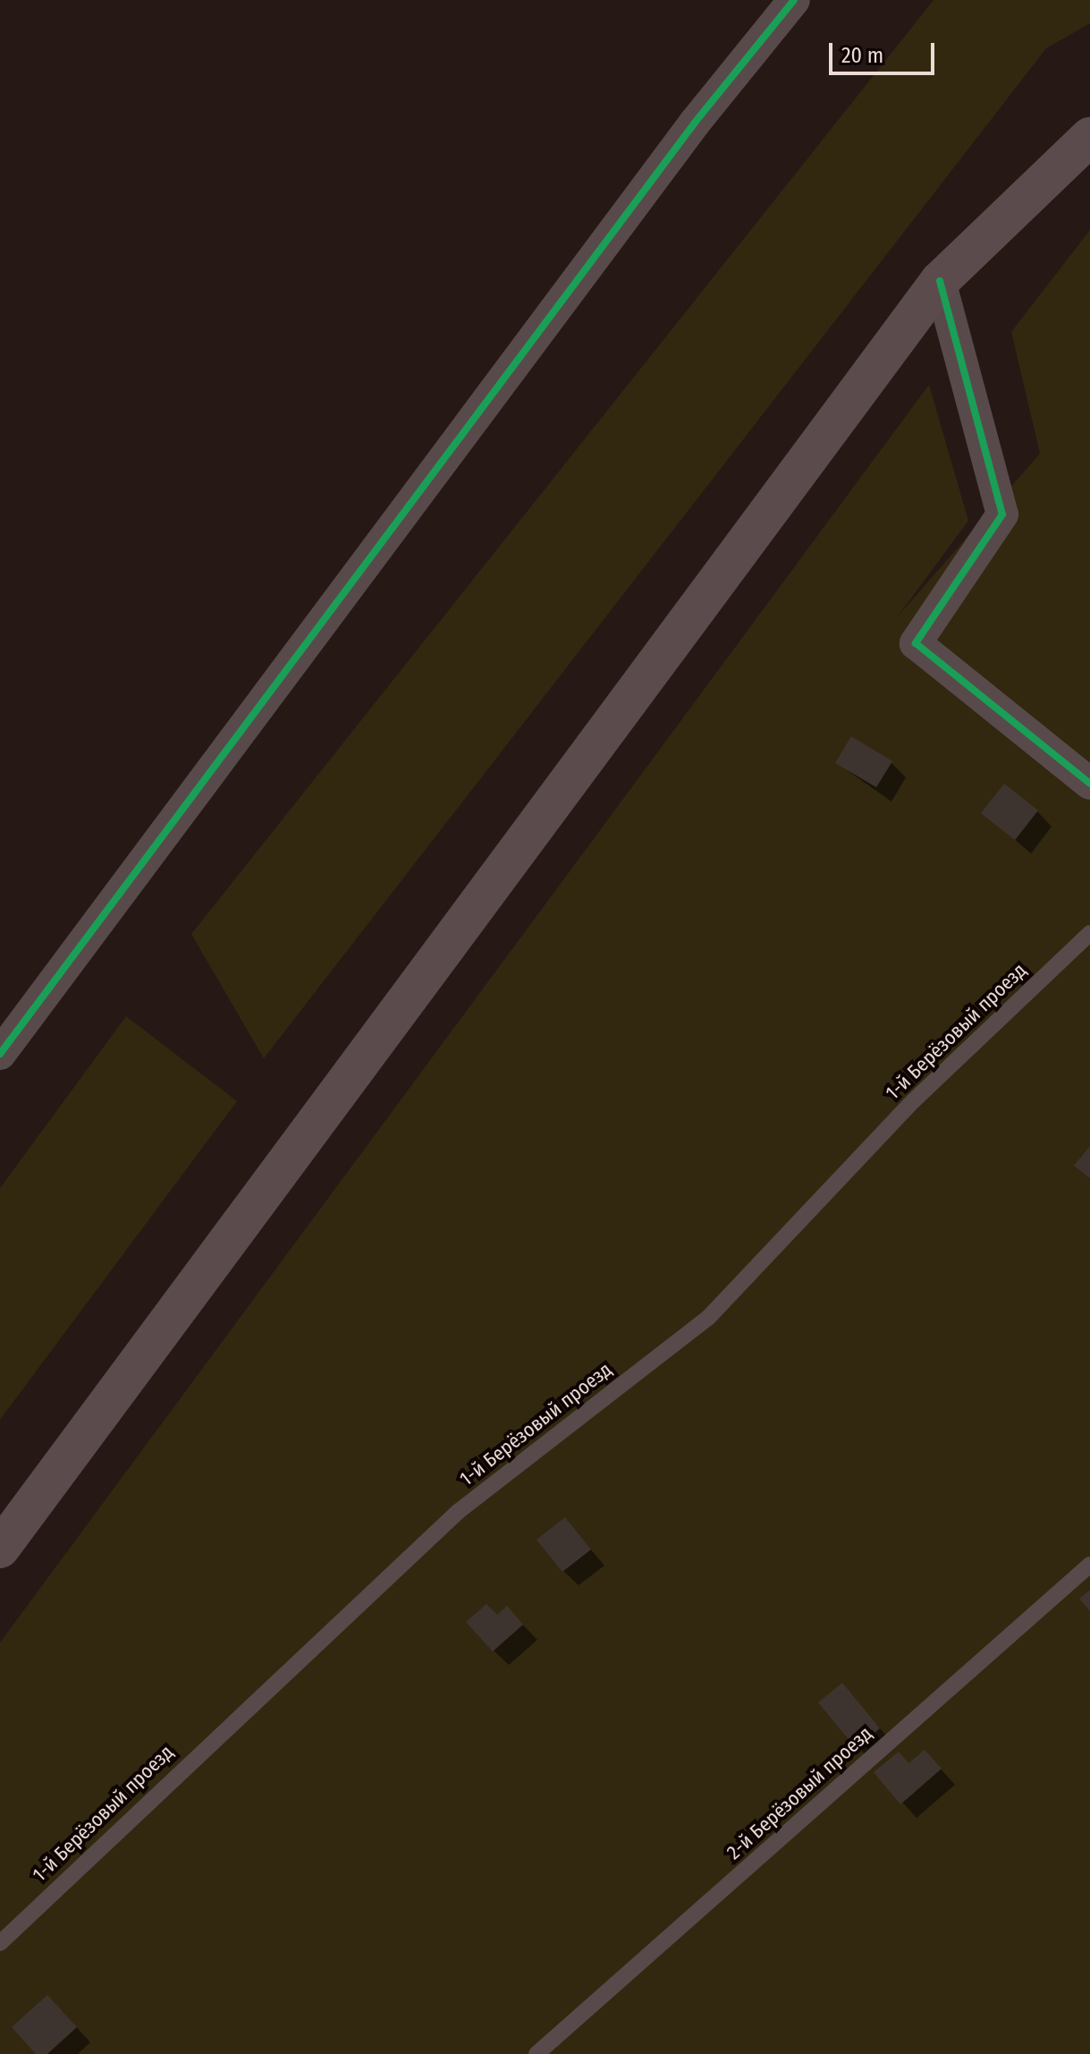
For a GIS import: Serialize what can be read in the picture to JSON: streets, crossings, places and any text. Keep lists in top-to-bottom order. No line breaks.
{"streets":{"lane":["1-й Берёзовый проезд","2-й Берёзовый проезд"]},"scale_bar":"20 m"}
